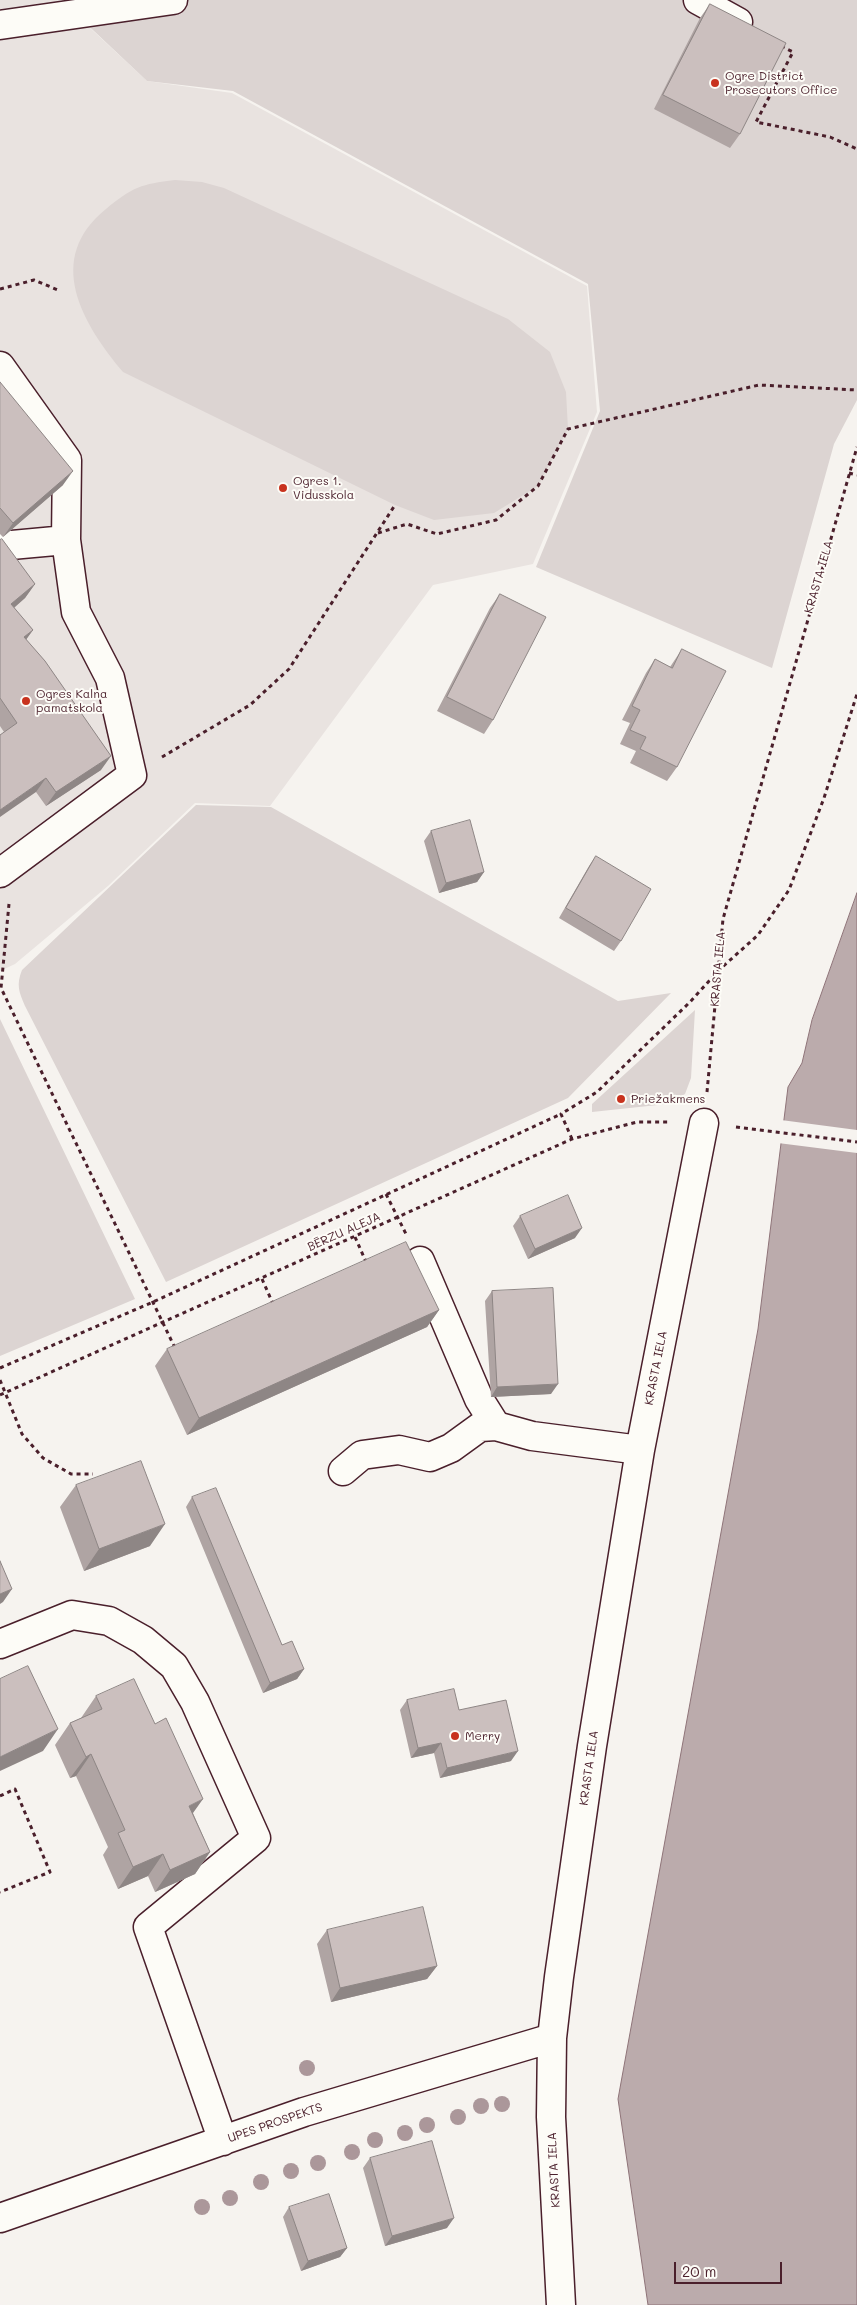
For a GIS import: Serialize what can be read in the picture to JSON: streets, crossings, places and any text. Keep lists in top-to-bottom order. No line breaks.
{"streets":{"street":["KRASTA IELA","UPES PROSPEKTS"],"path":["BĒRZU ALEJA"]},"crossings":[["KRASTA IELA","BĒRZU ALEJA"],["KRASTA IELA","UPES PROSPEKTS"]],"places":["Ogre District Prosecutors Office","Ogres 1. Vidusskola","Ogres Kalna pamatskola","Priežakmens","Merry"],"scale_bar":"20 m"}
